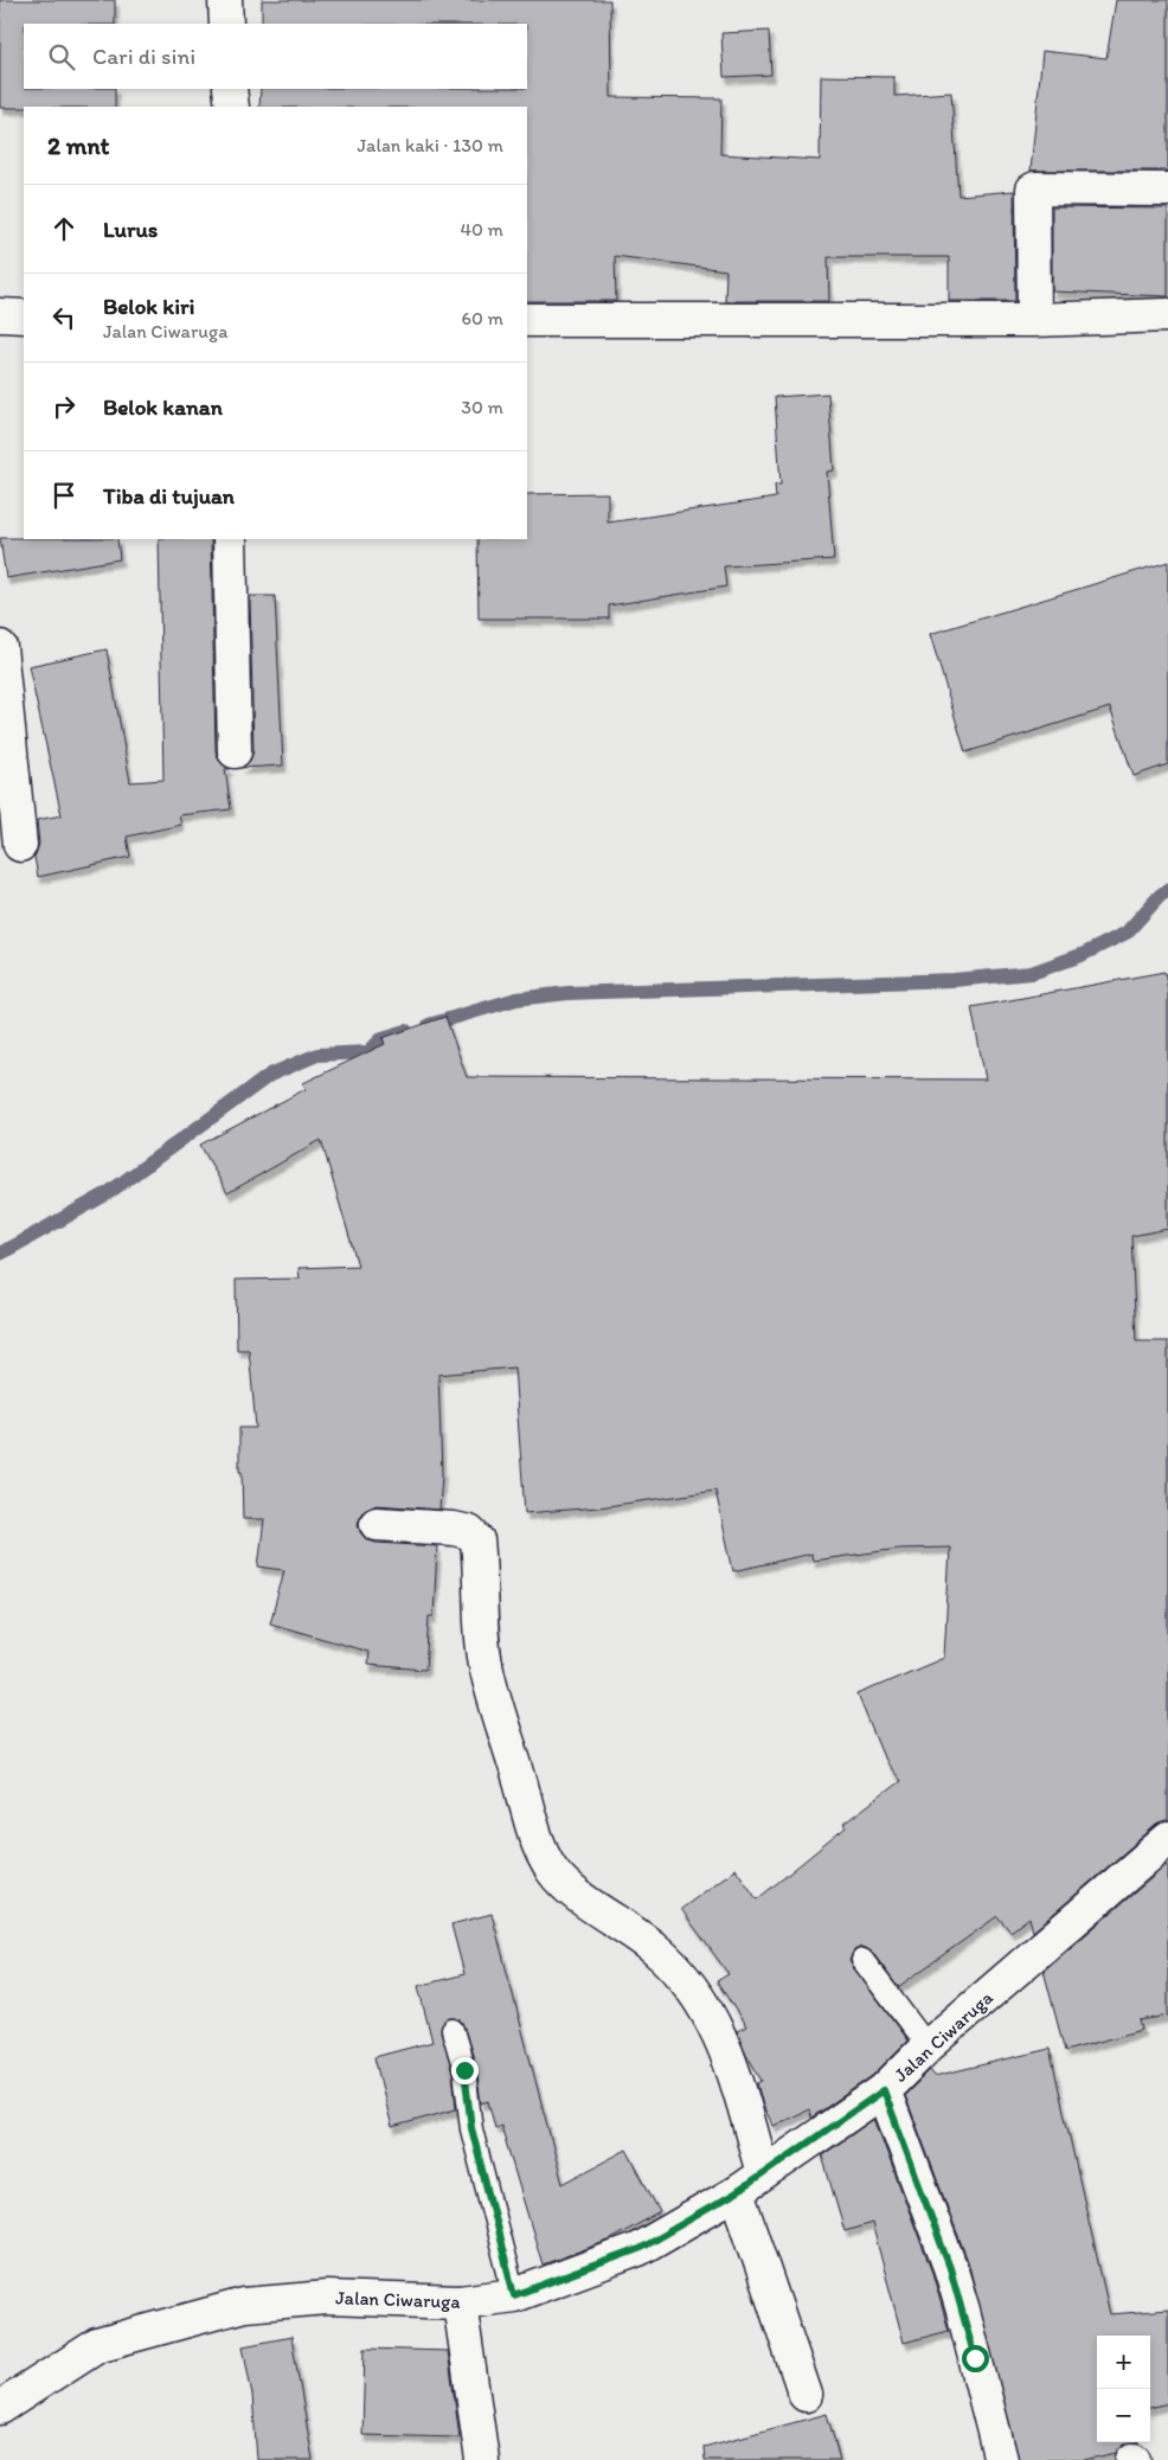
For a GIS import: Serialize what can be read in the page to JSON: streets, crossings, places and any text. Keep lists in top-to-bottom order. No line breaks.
{"streets":{"street":["Jalan Ciwaruga"]},"page":{"search":"Cari di sini","heading":["2 mnt","Jalan kaki · 130 m"],"list":[["Lurus","40 m"],["Belok kiri","Jalan Ciwaruga","60 m"],["Belok kanan","30 m"],"Tiba di tujuan"],"map_buttons":["+","−"]}}
